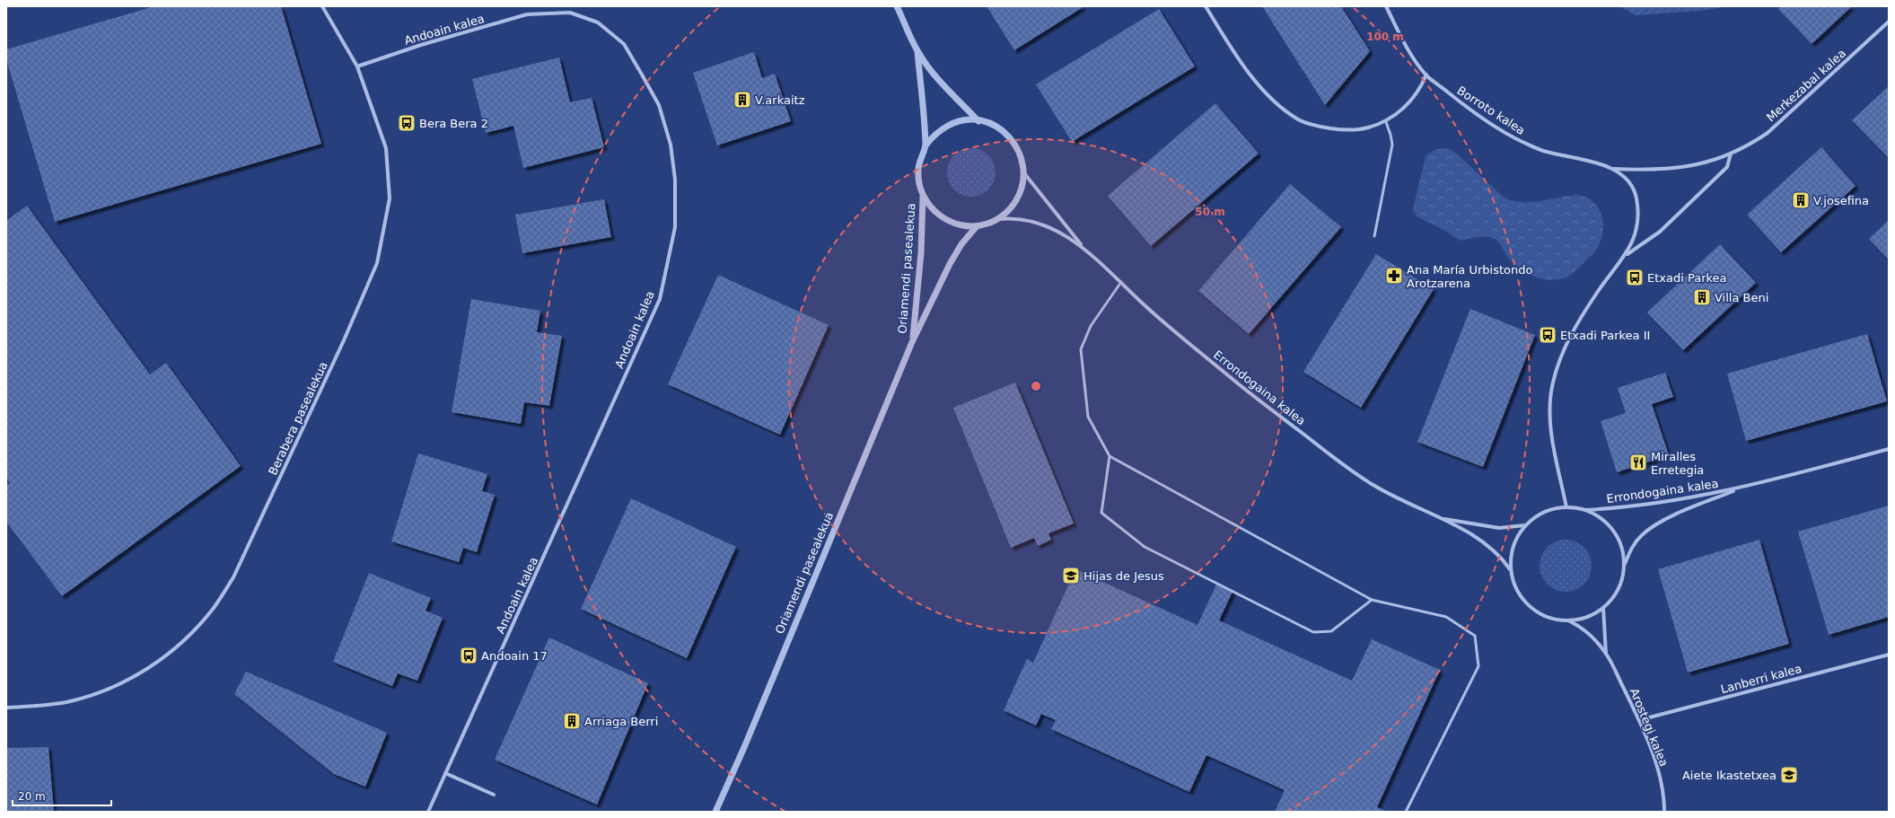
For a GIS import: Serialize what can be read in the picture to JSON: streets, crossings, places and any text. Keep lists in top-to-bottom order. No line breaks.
{"streets":{"street":["Andoain kalea","Merkezabal kalea","Borroto kalea","Oriamendi pasealekua","Errondogaina kalea","Berabera pasealekua","Lanberri kalea","Arostegi kalea"]},"crossings":[["Andoain kalea","Berabera pasealekua"],["Merkezabal kalea","Borroto kalea"],["Oriamendi pasealekua","Errondogaina kalea"],["Lanberri kalea","Arostegi kalea"]],"places":{"building":["V.arkaitz","V.josefina","Villa Beni","Arriaga Berri"],"bus stop":["Bera Bera 2","Etxadi Parkea","Etxadi Parkea II","Andoain 17"],"pharmacy":["Ana María Urbistondo Arotzarena"],"restaurant":["Miralles Erretegia"],"school or university":["Hijas de Jesus","Aiete Ikastetxea"]},"scale_bar":"20 m","rings":["100 m","50 m"]}
